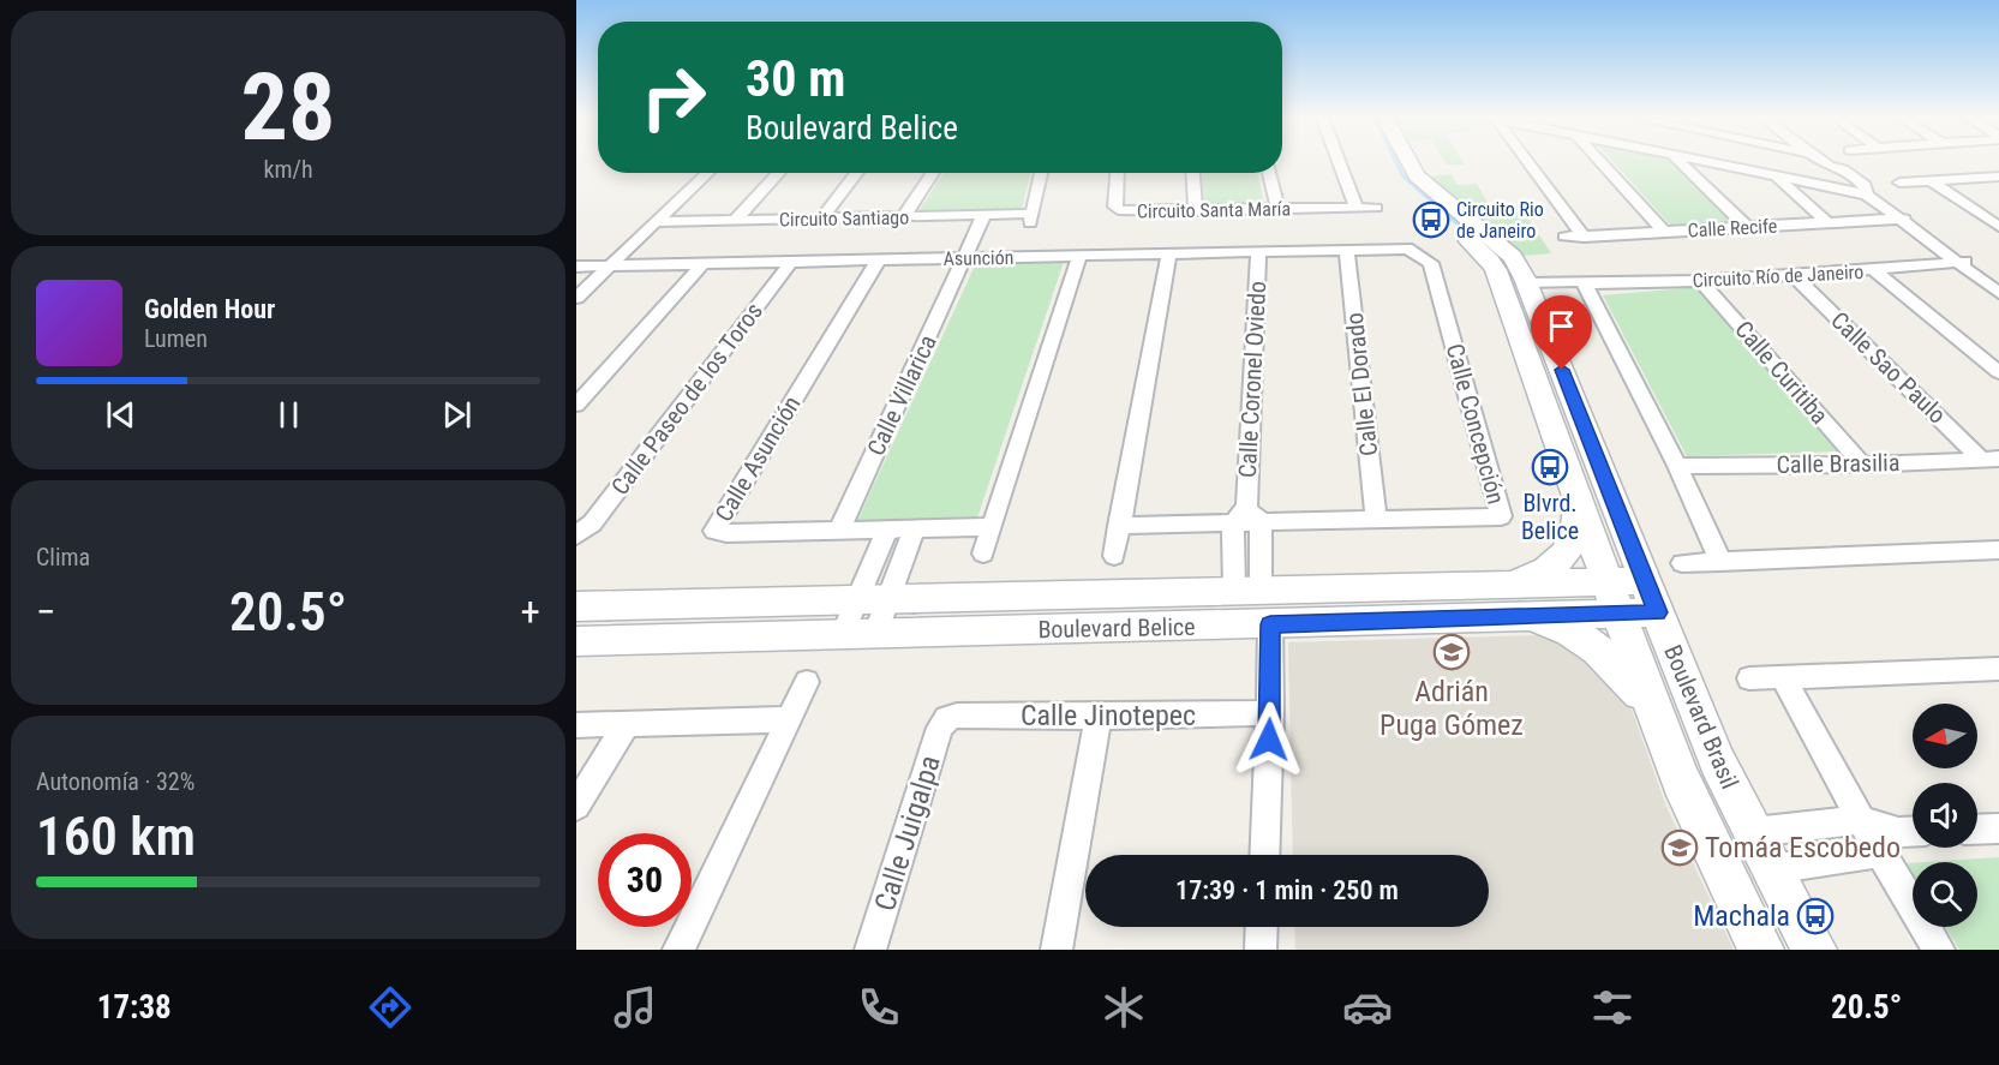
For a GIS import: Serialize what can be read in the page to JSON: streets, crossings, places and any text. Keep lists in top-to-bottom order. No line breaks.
{"streets":{"main road":["Boulevard Belice","Boulevard Brasil"],"street":["Circuito Santa María","Circuito Santiago","Calle Recife","Asunción","Circuito Río de Janeiro","Calle Sao Paulo","Calle Curitiba","Calle Coronel Oviedo","Calle El Dorado","Calle Villarica","Calle Paseo de los Toros","Calle Concepción","Calle Asunción","Calle Brasilia","Calle Jinotepec","Calle Juigalpa"]},"crossings":[["Circuito Santiago","Calle Villarica"],["Asunción","Calle Villarica"],["Asunción","Calle Paseo de los Toros"],["Asunción","Calle Concepción"],["Asunción","Calle Asunción"],["Circuito Río de Janeiro","Calle Sao Paulo"],["Circuito Río de Janeiro","Calle Curitiba"],["Circuito Río de Janeiro","Boulevard Brasil"],["Calle Sao Paulo","Calle Brasilia"],["Calle Curitiba","Calle Brasilia"],["Calle Coronel Oviedo","Calle Concepción"],["Calle Coronel Oviedo","Boulevard Belice"],["Calle El Dorado","Calle Concepción"],["Calle Villarica","Calle Asunción"],["Calle Paseo de los Toros","Calle Asunción"],["Boulevard Belice","Boulevard Brasil"],["Calle Jinotepec","Calle Juigalpa"]],"places":{"bus stop":["Circuito Rio de Janeiro","Blvrd. Belice","Machala"],"school or university":["Adrián Puga Gómez","Tomáa Escobedo"]},"north":"left","page":{"tile":[["28","km/h"],"Clima",["Autonomía · 32%","160 km"]],"turn":["30 m","Boulevard Belice"],"song":["Golden Hour","Lumen"],"heat":["−","20.5°","+"],"limit":"30","trip":"17:39 · 1 min · 250 m","tabs":["17:38","20.5°"]}}
